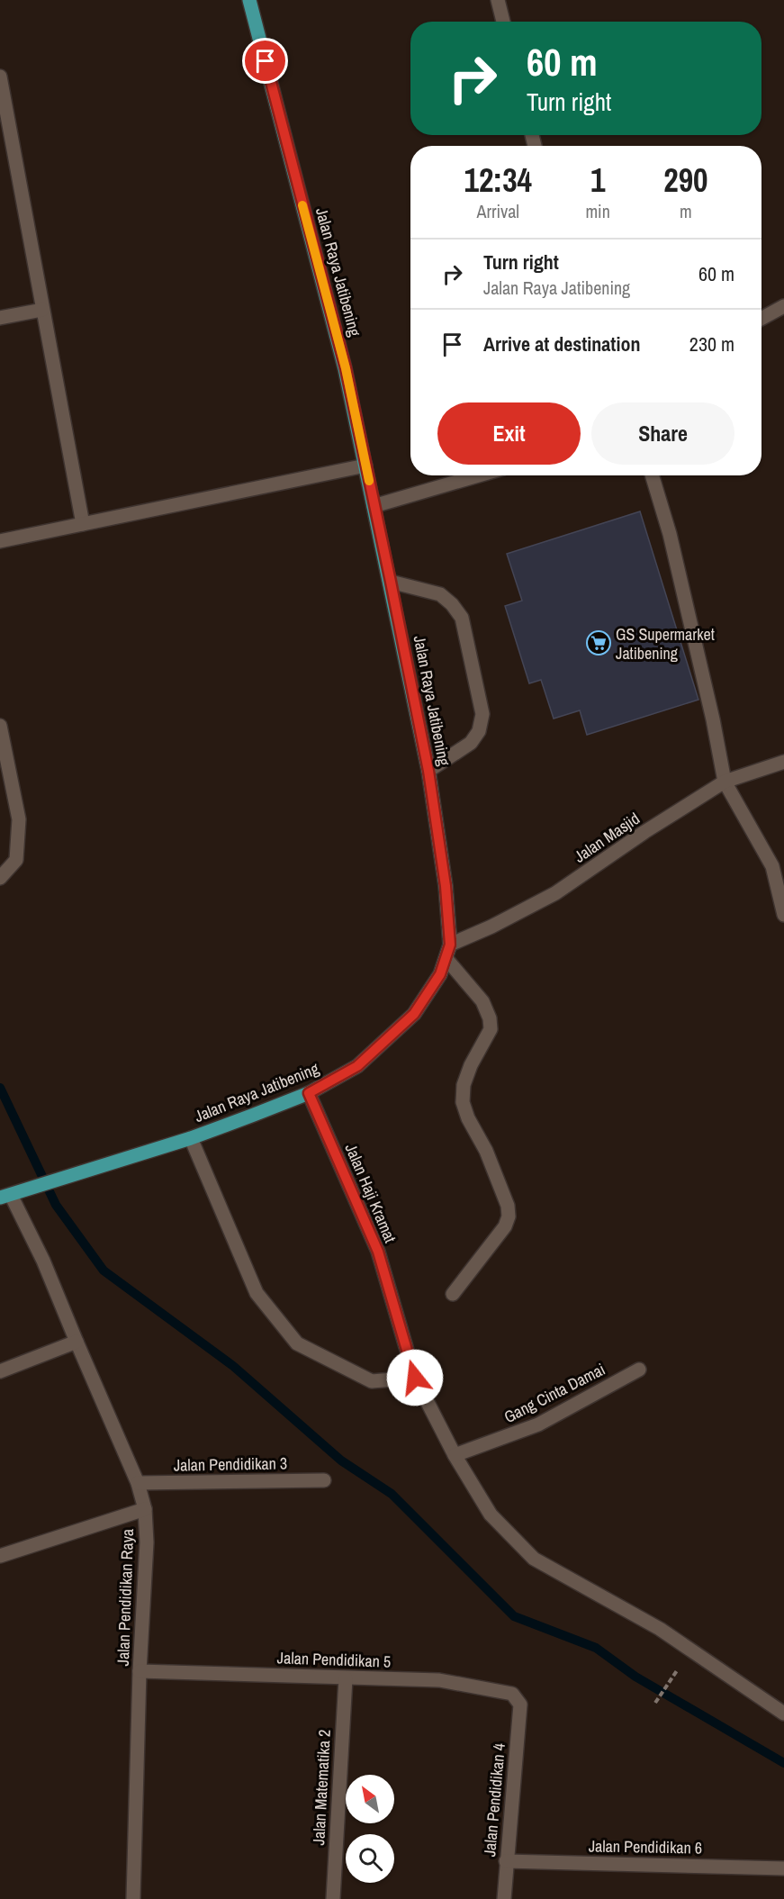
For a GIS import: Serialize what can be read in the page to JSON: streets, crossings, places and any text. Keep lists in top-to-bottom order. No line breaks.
{"streets":{"main road":["Jalan Raya Jatibening"],"street":["Jalan Masjid","Jalan Haji Kramat","Gang Cinta Damai","Jalan Pendidikan 3","Jalan Pendidikan Raya","Jalan Pendidikan 5","Jalan Matematika 2","Jalan Pendidikan 4","Jalan Pendidikan 6"]},"crossings":[["Jalan Raya Jatibening","Jalan Masjid"],["Jalan Raya Jatibening","Jalan Haji Kramat"],["Jalan Raya Jatibening","Jalan Pendidikan Raya"],["Jalan Haji Kramat","Gang Cinta Damai"],["Jalan Pendidikan 3","Jalan Pendidikan Raya"],["Jalan Pendidikan Raya","Jalan Pendidikan 5"],["Jalan Pendidikan 5","Jalan Matematika 2"],["Jalan Pendidikan 5","Jalan Pendidikan 4"],["Jalan Pendidikan 4","Jalan Pendidikan 6"]],"places":{"supermarket":["GS Supermarket Jatibening"]},"north":"top left","page":{"turn":["60 m","Turn right"],"eta":["12:34","Arrival","1","min","290","m"],"list":[{"name":"Turn right","note":"Jalan Raya Jatibening","value":"60 m"},{"name":"Arrive at destination","value":"230 m"}],"buttons":["Exit","Share"]}}
